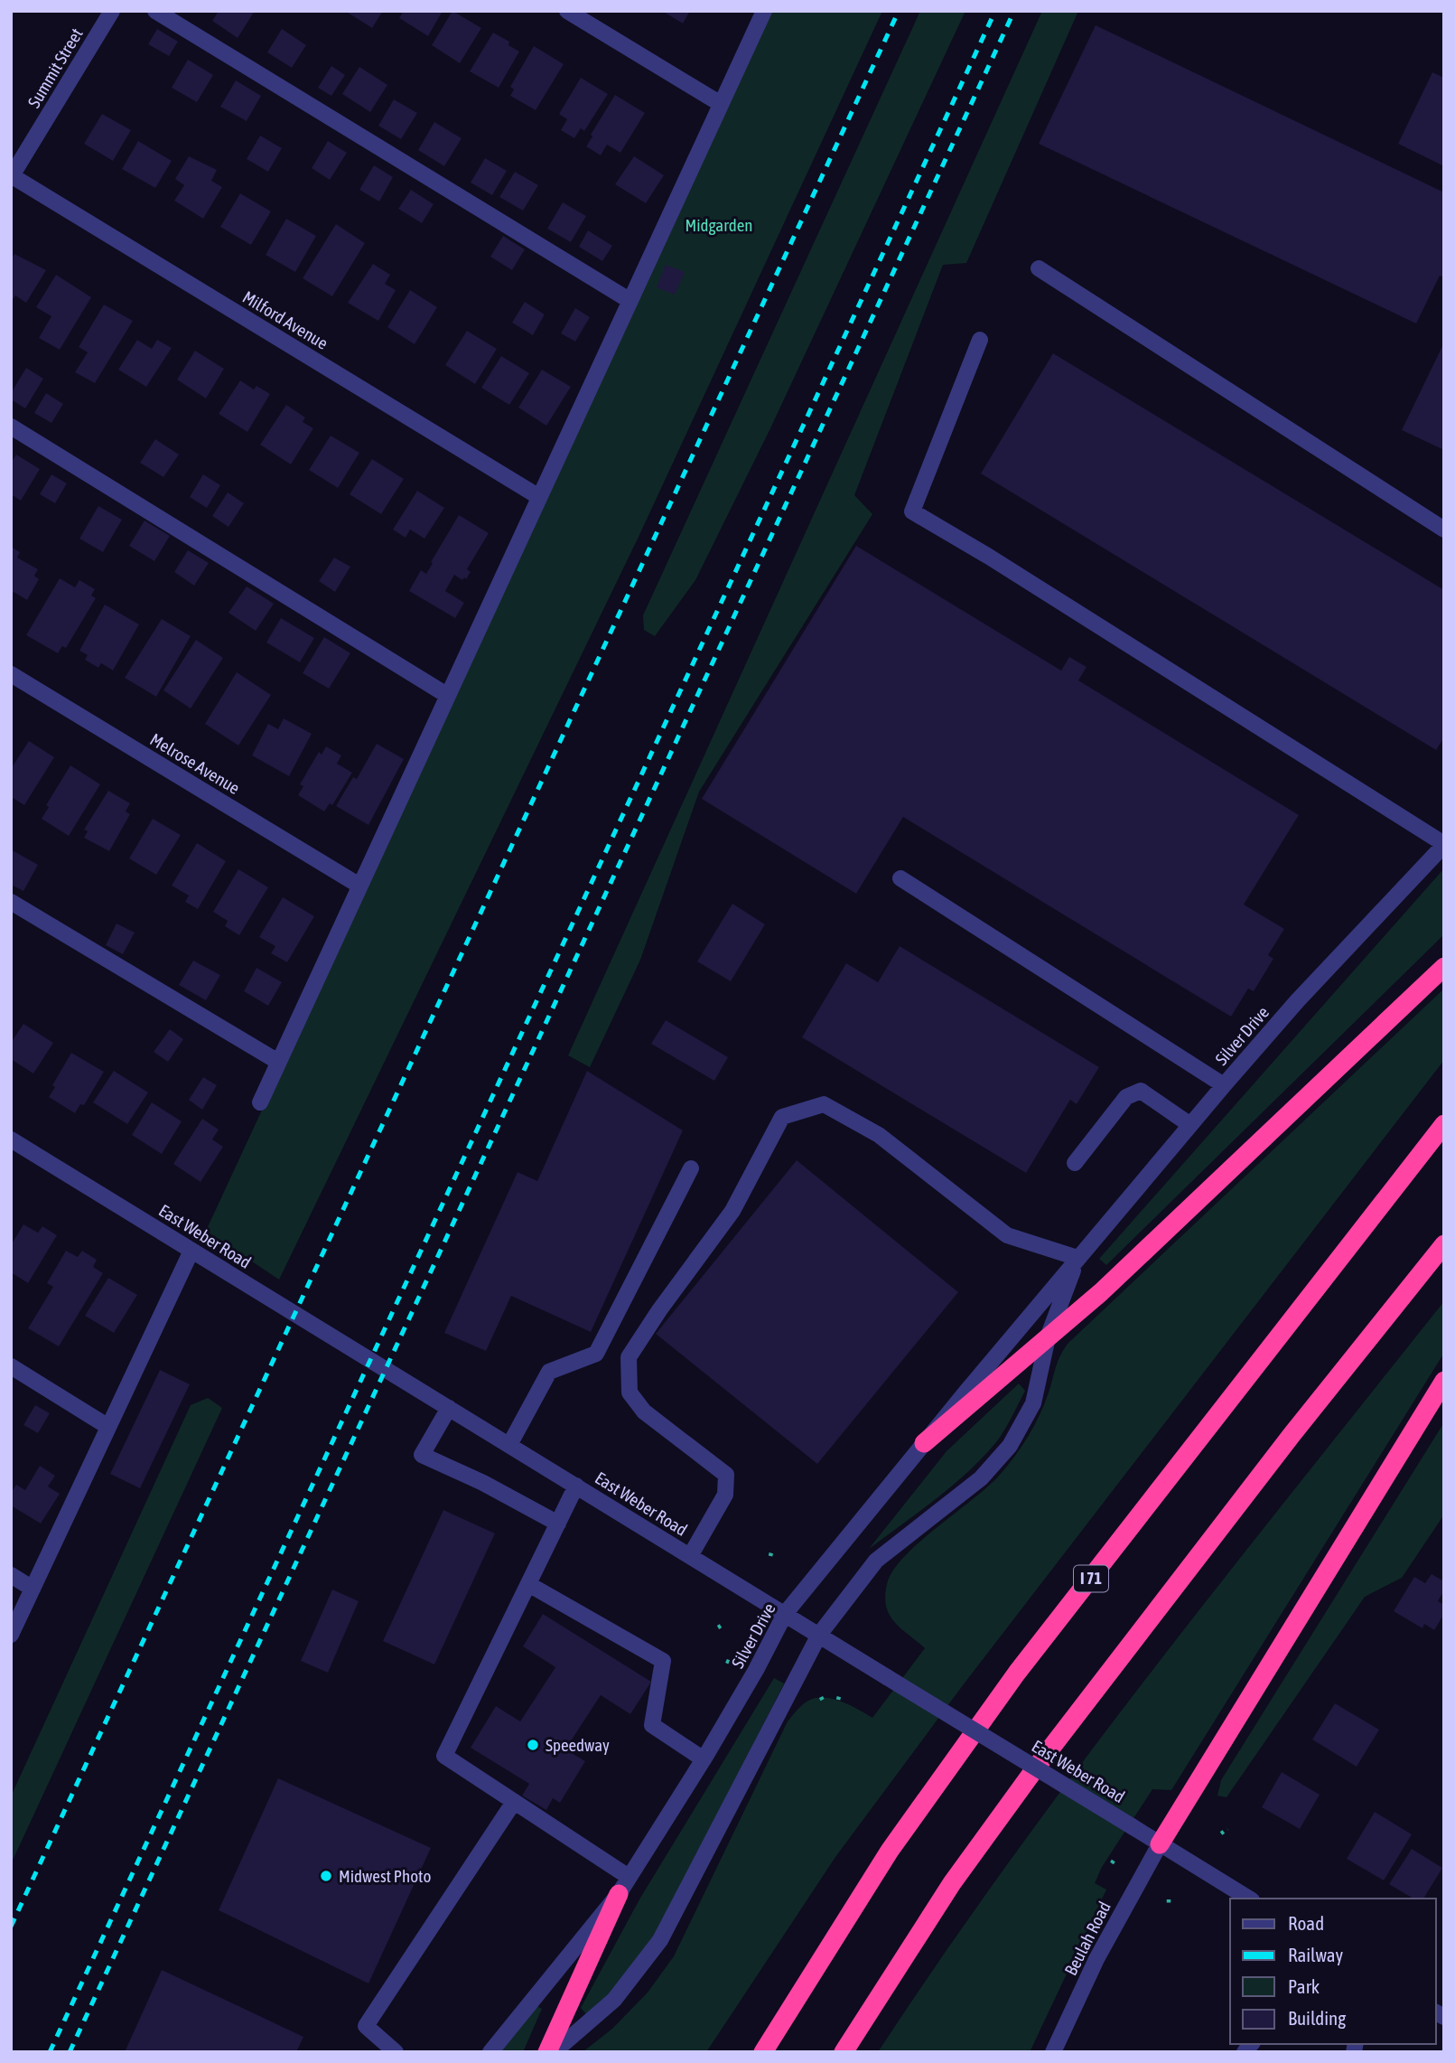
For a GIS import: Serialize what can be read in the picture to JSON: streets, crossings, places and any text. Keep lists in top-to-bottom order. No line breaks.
{"streets":{"highway":["I 71"],"street":["Summit Street","Milford Avenue","Melrose Avenue","Silver Drive","East Weber Road","Beulah Road"]},"crossings":[["Summit Street","Milford Avenue"],["Silver Drive","East Weber Road"],["East Weber Road","Beulah Road"]],"parks":["Midgarden"],"places":["Speedway","Midwest Photo"],"legend":["Road","Railway","Park","Building"]}
